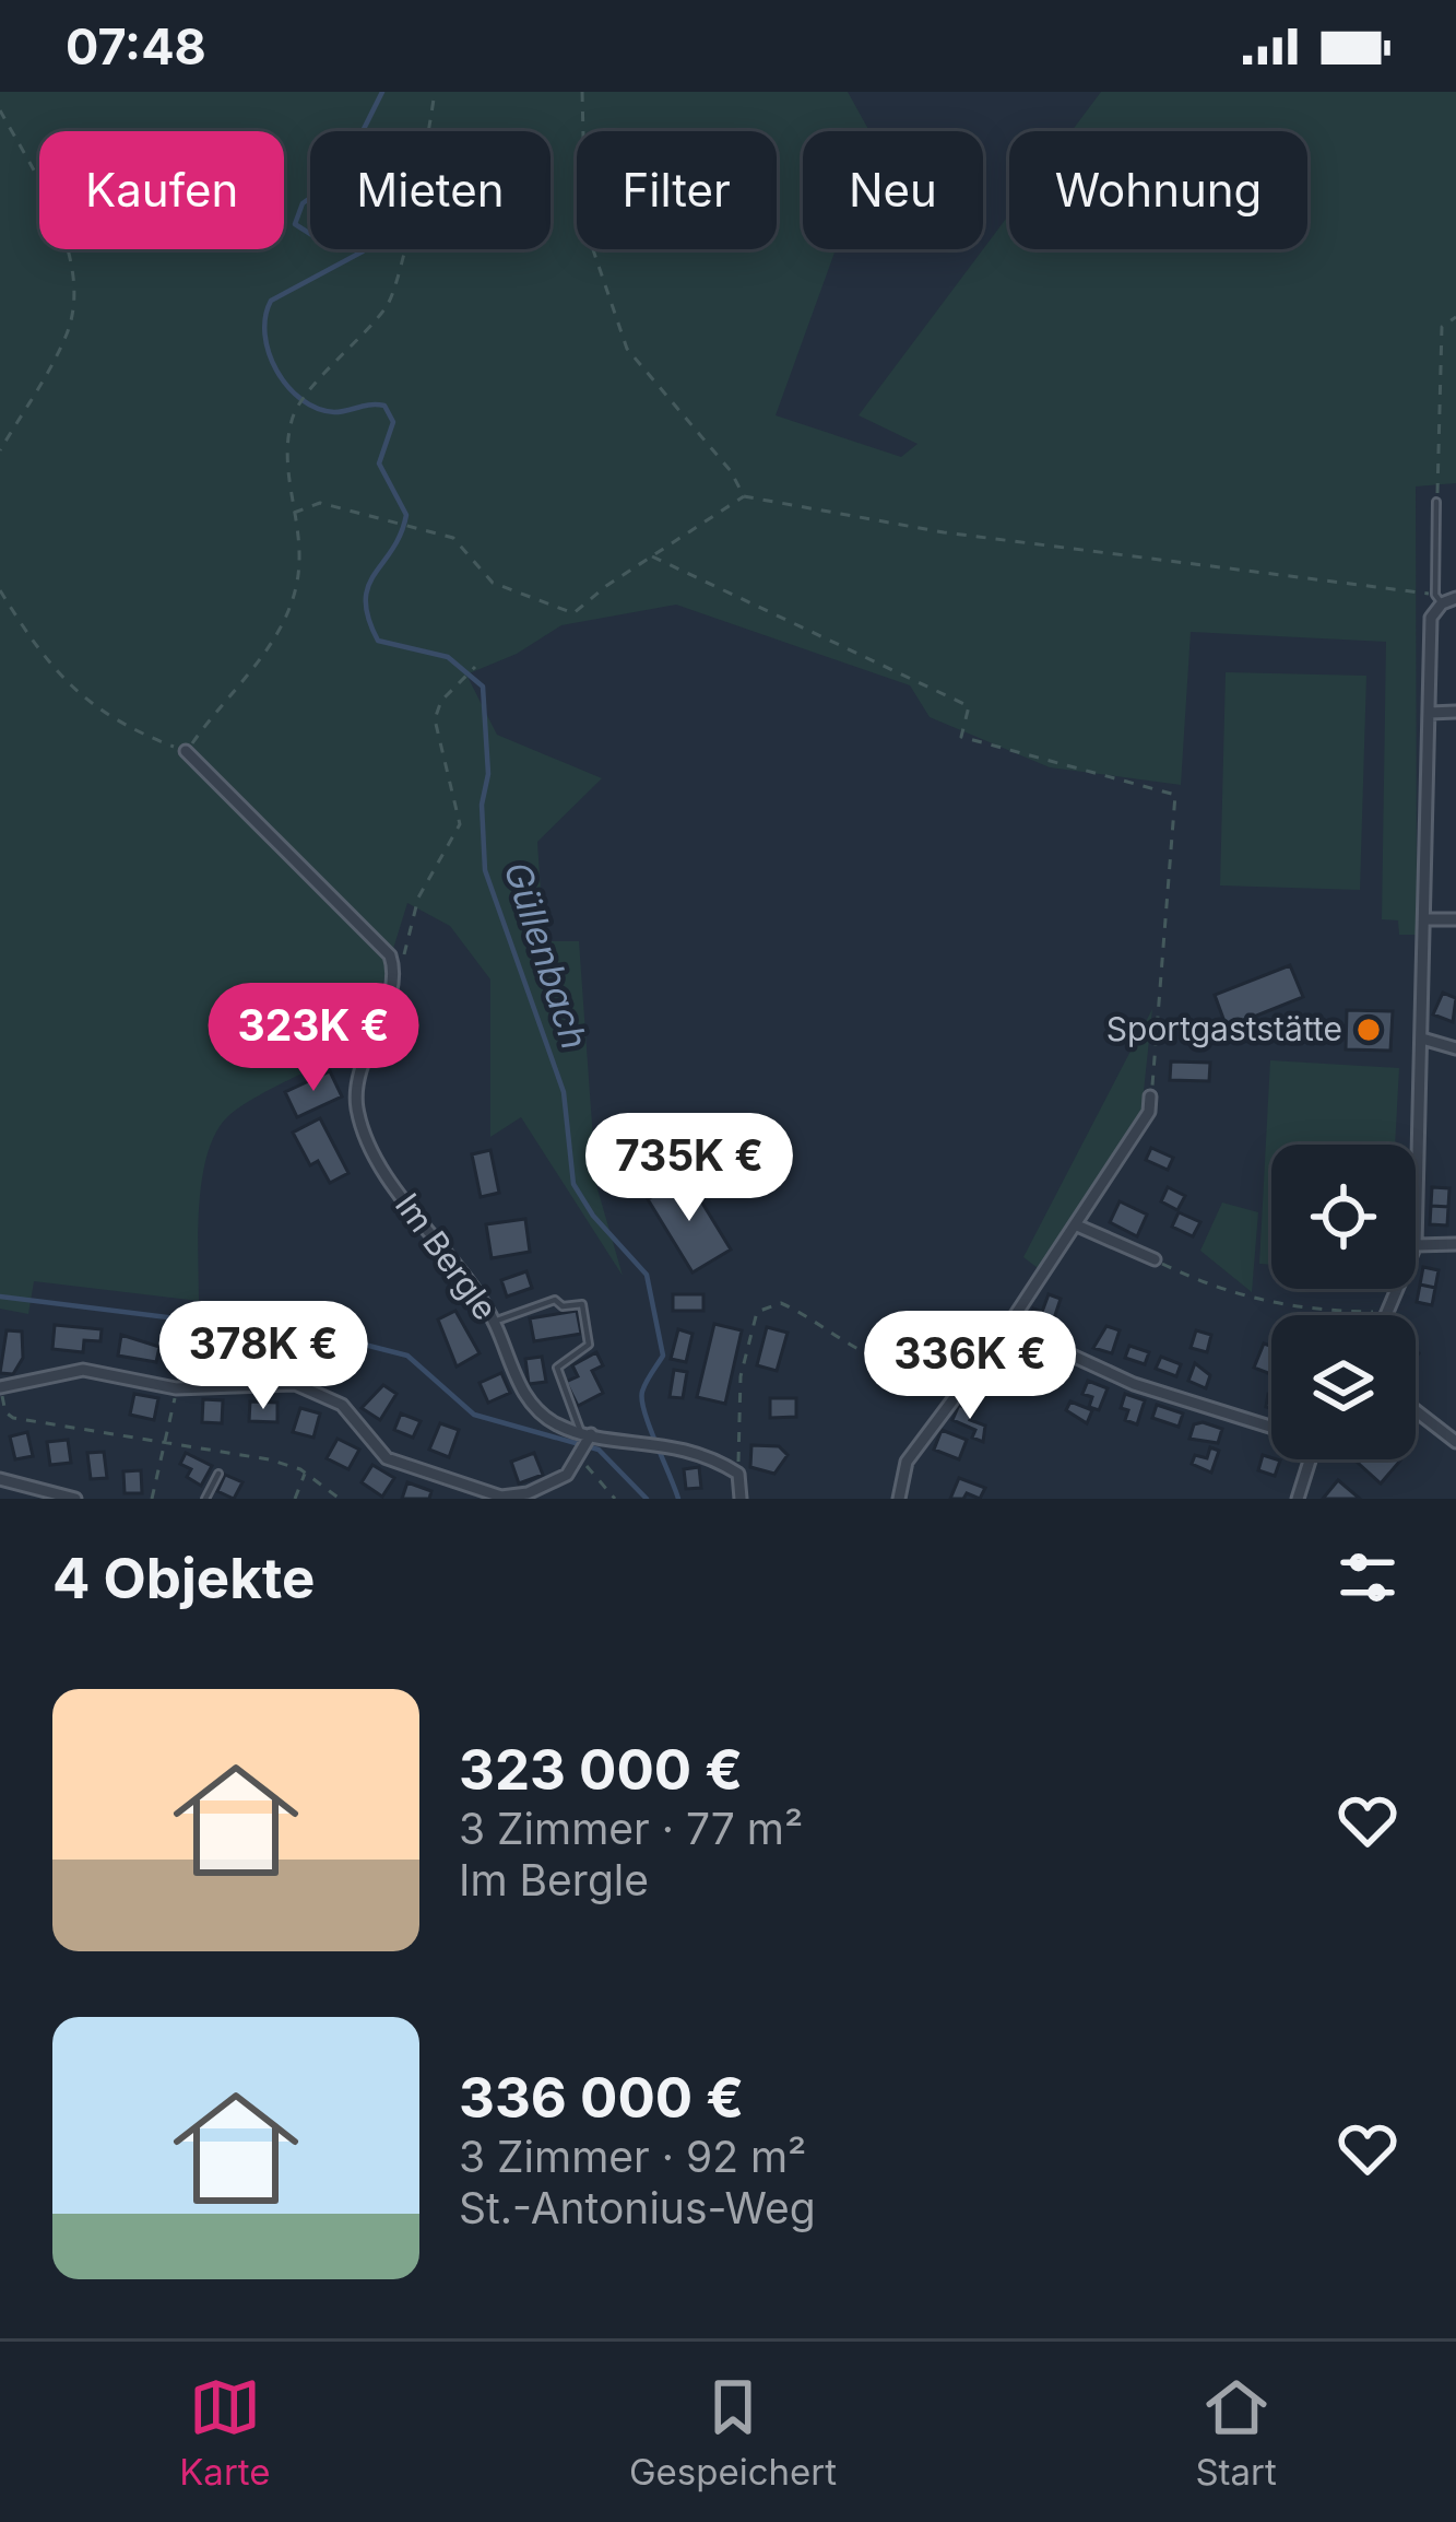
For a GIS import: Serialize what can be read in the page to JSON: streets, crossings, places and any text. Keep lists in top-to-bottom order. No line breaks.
{"streets":{"street":["Im Bergle"]},"water":["Güllenbach"],"places":["Sportgaststätte"],"page":{"status":"07:48","chip":["Kaufen","Mieten","Filter","Neu","Wohnung"],"price":["323K €","735K €","378K €","336K €"],"heading":"4 Objekte","list":[{"name":"323 000 €","note":"3 Zimmer · 77 m² · Im Bergle"},{"name":"336 000 €","note":"3 Zimmer · 92 m² · St.-Antonius-Weg"}],"tabs":["Karte","Gespeichert","Start"]}}
